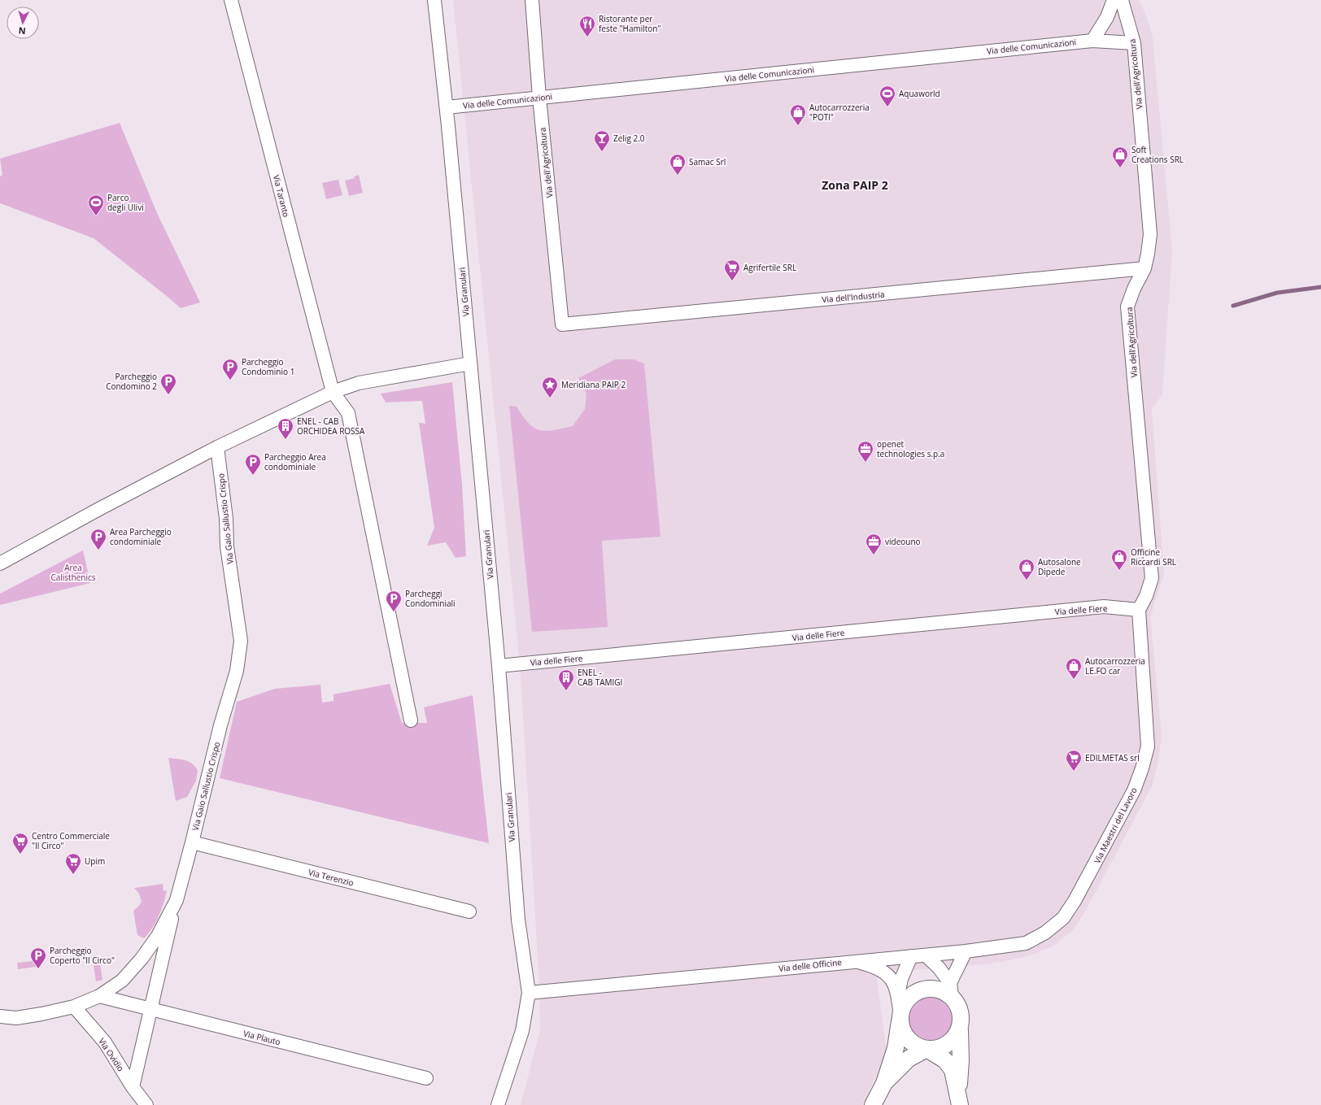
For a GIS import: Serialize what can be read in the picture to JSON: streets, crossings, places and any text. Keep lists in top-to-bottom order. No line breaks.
{"streets":{"street":["Via delle Comunicazioni","Via dell'Agricoltura","Via Taranto","Via Granulari","Via dell'Industria","Via Gaio Sallustio Crispo","Via delle Fiere","Via Maestri del Lavoro","Via Terenzio","Via delle Officine","Via Plauto","Via Ovidio"]},"crossings":[["Via delle Comunicazioni","Via dell'Agricoltura"],["Via delle Comunicazioni","Via Granulari"],["Via dell'Agricoltura","Via dell'Industria"],["Via dell'Agricoltura","Via delle Fiere"],["Via dell'Agricoltura","Via Maestri del Lavoro"],["Via Granulari","Via delle Fiere"],["Via Granulari","Via delle Officine"],["Via Gaio Sallustio Crispo","Via Terenzio"],["Via Gaio Sallustio Crispo","Via Plauto"],["Via Gaio Sallustio Crispo","Via Ovidio"],["Via delle Fiere","Via Maestri del Lavoro"],["Via Maestri del Lavoro","Via delle Officine"]],"districts":["Zona PAIP 2"],"parks":["Area Calisthenics"],"places":{"restaurant":["Ristorante per feste \"Hamilton\""],"sports":["Aquaworld","Parco degli Ulivi"],"shop":["Autocarrozzeria \"POTI\"","Soft Creations SRL","Samac Srl","Officine Riccardi SRL","Autosalone Dipede","Autocarrozzeria LE.FO car"],"bar":["Zelig 2.0"],"supermarket":["Agrifertile SRL","EDILMETAS srl","Centro Commerciale \"Il Circo\"","Upim"],"parking":["Parcheggio Condominio 1","Parcheggio Condomino 2","Parcheggio Area condominiale","Area Parcheggio condominiale","Parcheggi Condominiali","Parcheggio Coperto \"Il Circo\""],"place":["Meridiana PAIP 2"],"building":["ENEL - CAB ORCHIDEA ROSSA","ENEL - CAB TAMIGI"],"office":["openet technologies s.p.a","videouno"]},"north":"bottom"}
